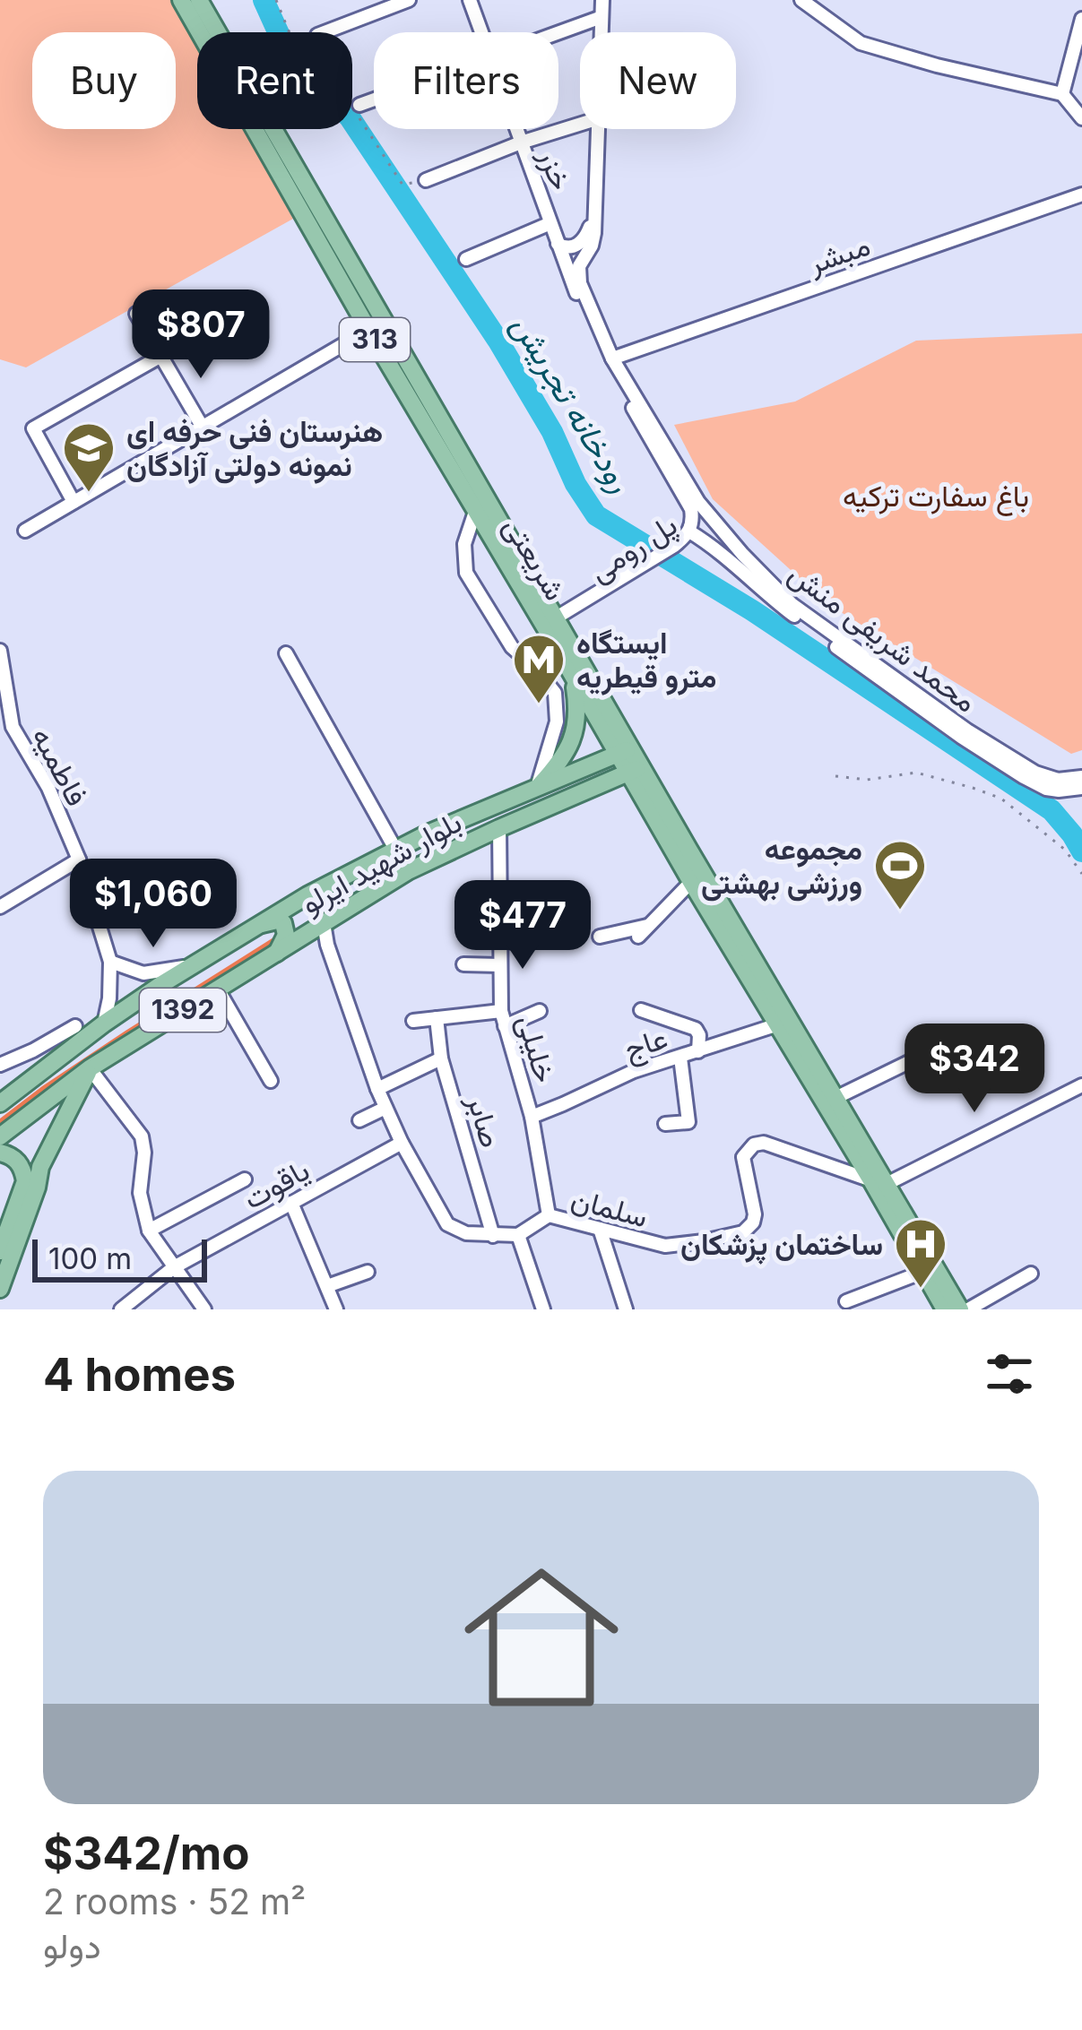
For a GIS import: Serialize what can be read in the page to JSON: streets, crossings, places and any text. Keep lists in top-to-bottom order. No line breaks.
{"streets":{"main road":["313","شریعتی","بلوار شهید ایرلو","1392"],"street":["خزر","مبشر","پل رومی","محمد شریفی منش","فاطمیه","عاج","خلیلی","صابر","یاقوت","سلمان"]},"crossings":[["خزر","محمد شریفی منش"],["مبشر","محمد شریفی منش"],["پل رومی","شریعتی"],["پل رومی","محمد شریفی منش"],["شریعتی","بلوار شهید ایرلو"],["شریعتی","عاج"],["شریعتی","سلمان"],["بلوار شهید ایرلو","خلیلی"],["بلوار شهید ایرلو","سلمان"],["عاج","خلیلی"],["خلیلی","سلمان"],["صابر","سلمان"],["یاقوت","سلمان"]],"water":["رودخانه تجریش"],"parks":["باغ سفارت ترکیه"],"places":{"school or university":["هنرستان فنی حرفه ای نمونه دولتی آزادگان"],"metro station":["ایستگاه مترو قیطریه"],"sports":["مجموعه ورزشی بهشتی"],"hospital":["ساختمان پزشکان"]},"scale_bar":"100 m","page":{"chip":["Buy","Rent","Filters","New"],"price":["$807","$1,060","$477","$342"],"scale":"100 m","heading":"4 homes","list":[{"name":"$342/mo","note":"2 rooms · 52 m² · دولو"}]}}
